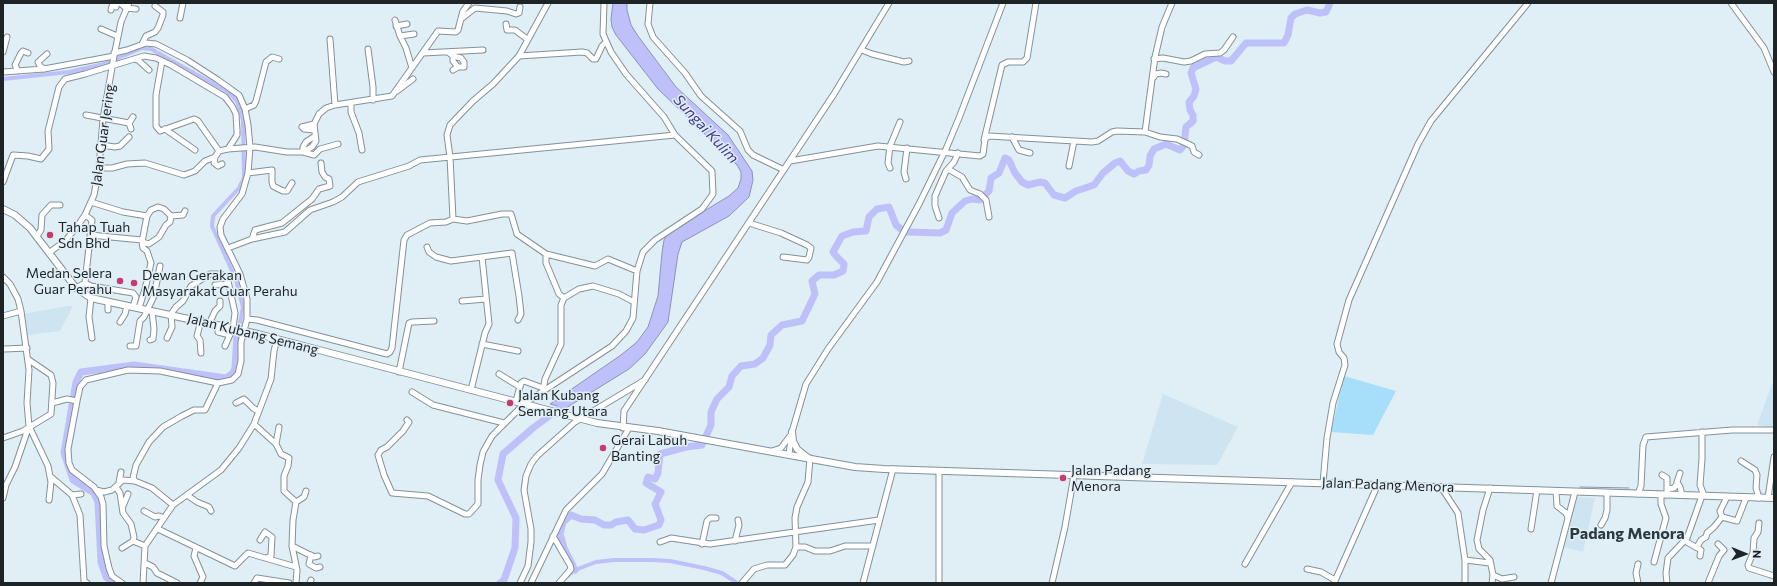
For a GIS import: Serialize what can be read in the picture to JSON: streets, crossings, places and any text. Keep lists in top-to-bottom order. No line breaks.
{"streets":{"main road":["Jalan Kubang Semang","Jalan Padang Menora"],"street":["Jalan Guar Jering"]},"crossings":[["Jalan Guar Jering","Jalan Kubang Semang"],["Jalan Kubang Semang","Jalan Padang Menora"]],"districts":["Padang Menora"],"water":["Sungai Kulim"],"places":["Tahap Tuah Sdn Bhd","Medan Selera Guar Perahu","Dewan Gerakan Masyarakat Guar Perahu","Jalan Kubang Semang Utara","Gerai Labuh Banting","Jalan Padang Menora"],"north":"right"}
